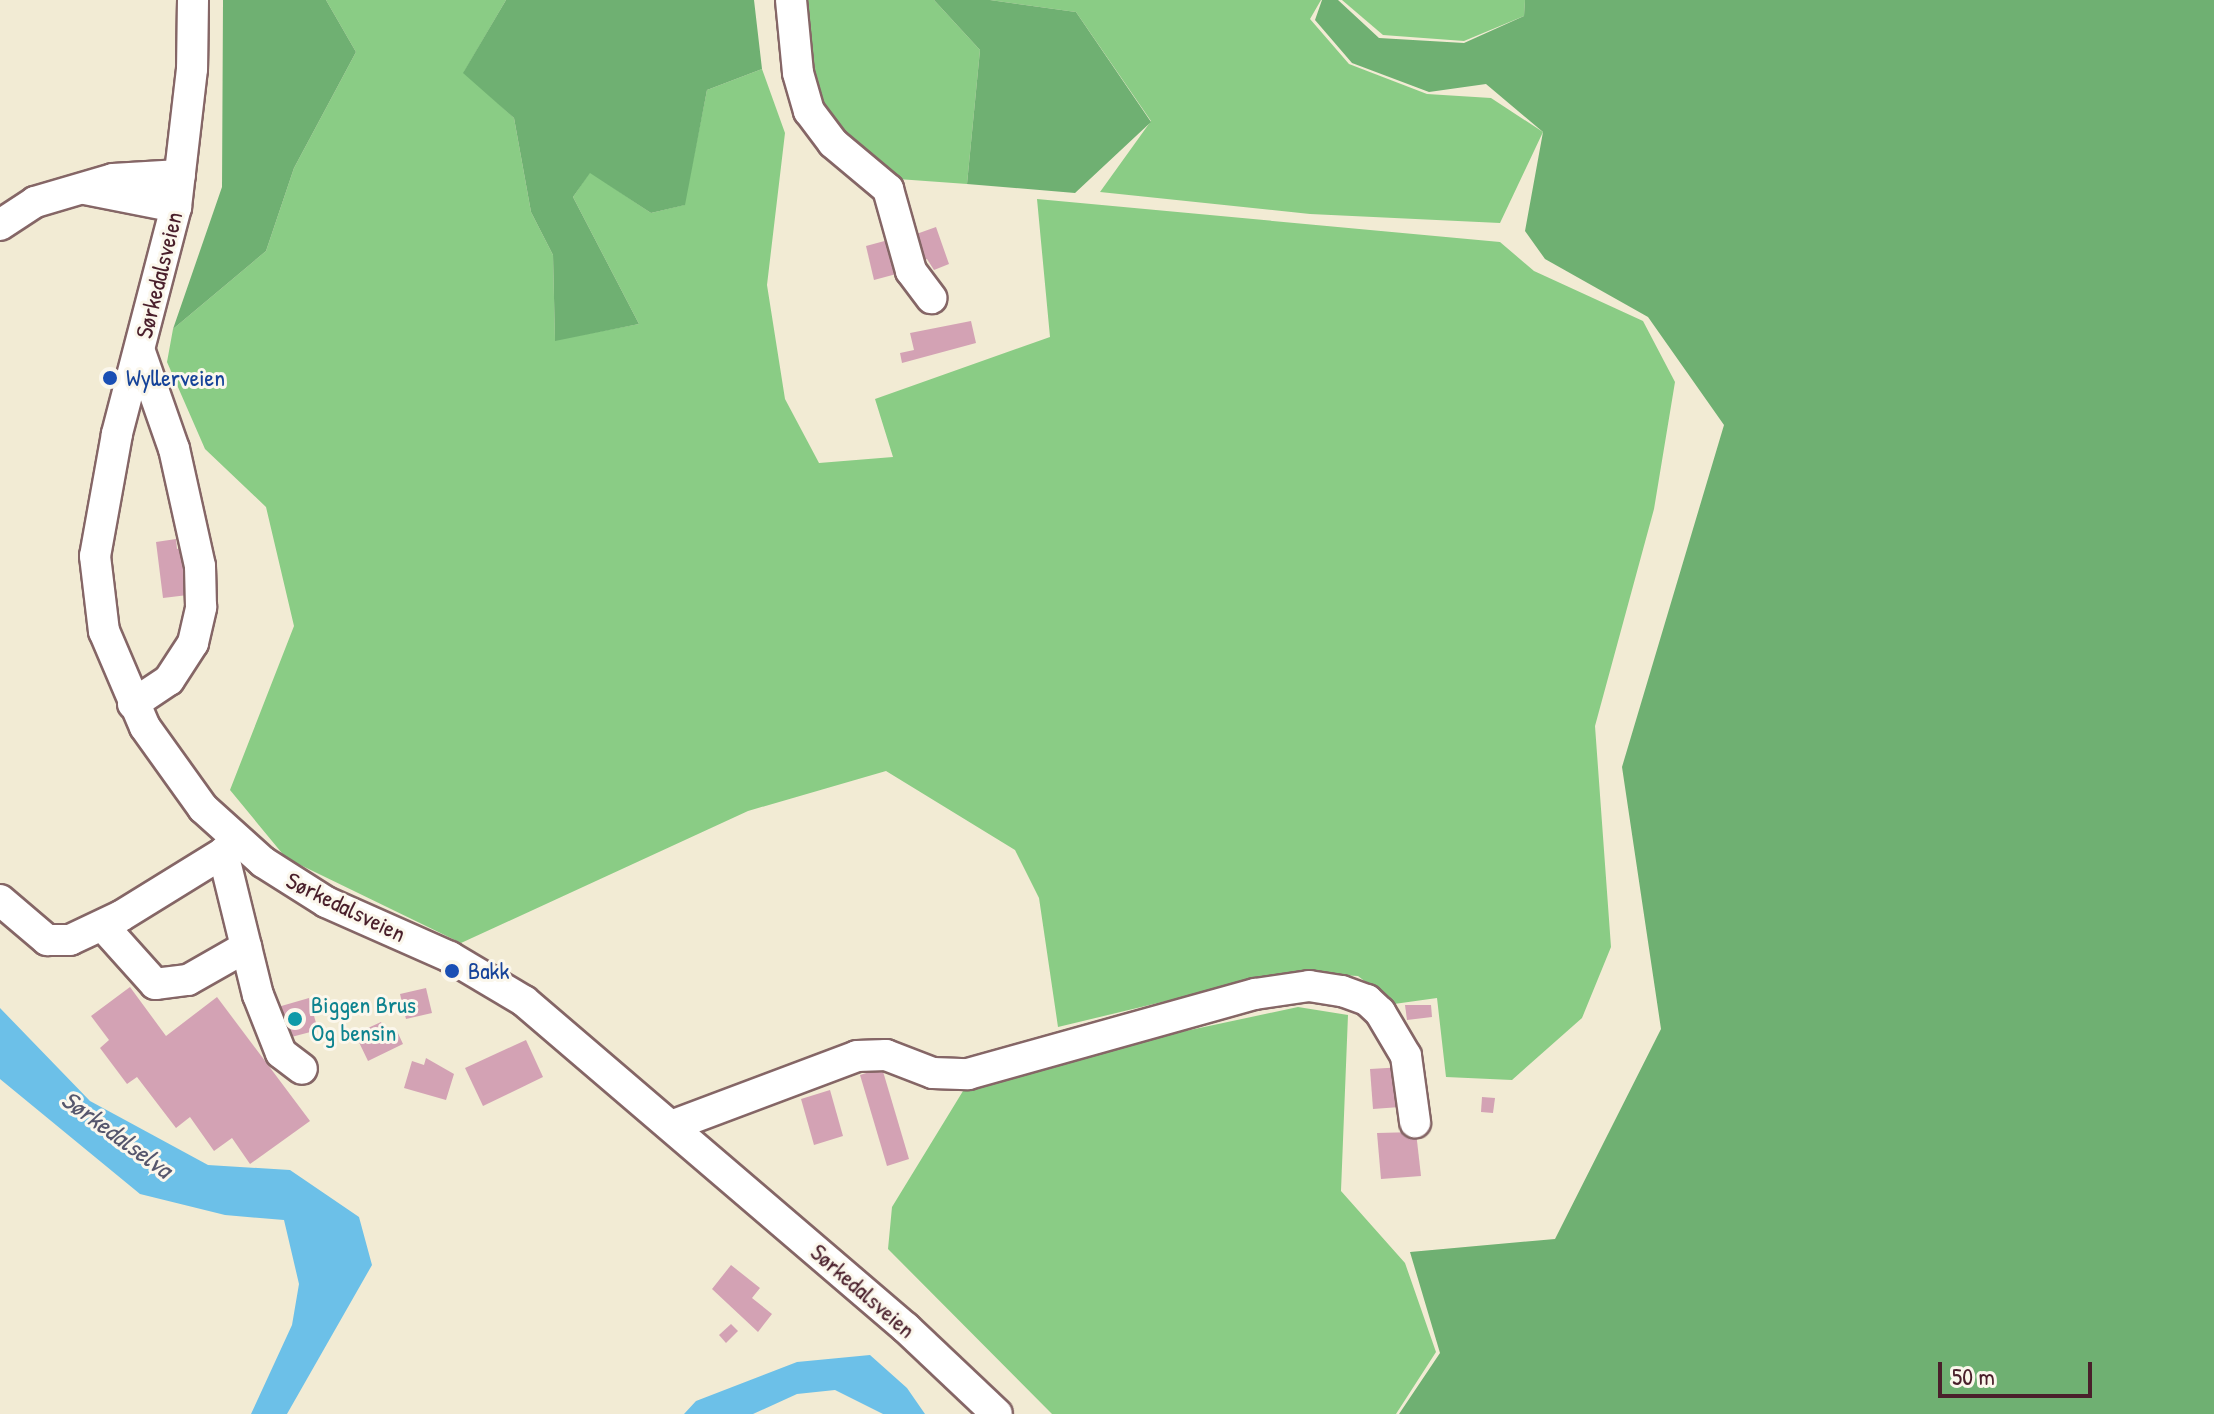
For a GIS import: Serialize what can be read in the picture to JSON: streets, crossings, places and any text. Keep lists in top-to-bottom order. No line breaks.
{"streets":{"street":["Sørkedalsveien"]},"water":["Sørkedalselva"],"places":["Wyllerveien","Bakk","Biggen Brus Og bensin"],"scale_bar":"50 m"}
